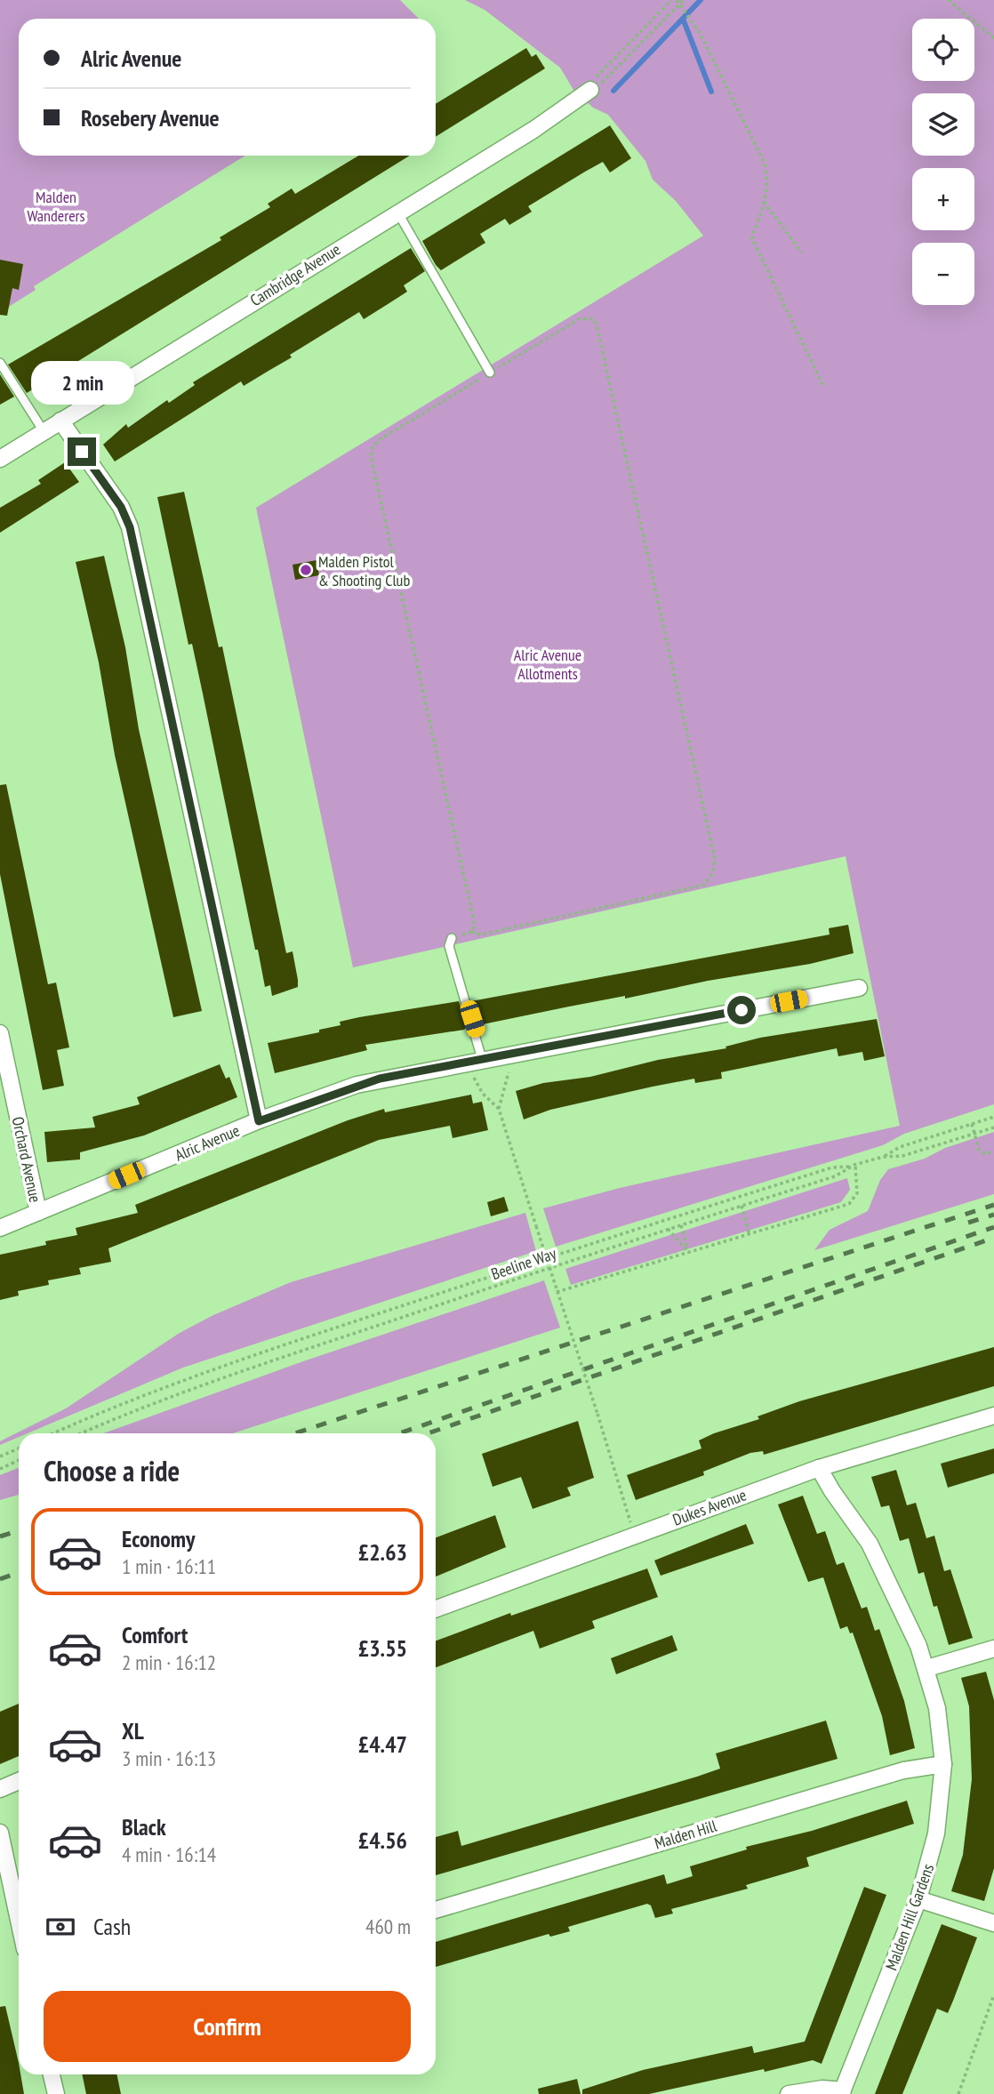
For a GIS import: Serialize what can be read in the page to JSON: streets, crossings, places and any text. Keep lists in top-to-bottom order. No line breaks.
{"streets":{"street":["Cambridge Avenue","Alric Avenue","Orchard Avenue","Dukes Avenue","Malden Hill","Malden Hill Gardens"],"path":["Beeline Way"]},"crossings":[["Alric Avenue","Orchard Avenue"],["Dukes Avenue","Malden Hill Gardens"],["Malden Hill","Malden Hill Gardens"]],"parks":["Malden Wanderers","Alric Avenue Allotments"],"places":["Malden Pistol & Shooting Club"],"page":{"map_buttons":["+","−"],"banner":["Alric Avenue","Rosebery Avenue"],"bubble":"2 min","heading":"Choose a ride","list":[{"name":"Economy","note":"1 min · 16:11","value":"£2.63"},{"name":"Comfort","note":"2 min · 16:12","value":"£3.55"},{"name":"XL","note":"3 min · 16:13","value":"£4.47"},{"name":"Black","note":"4 min · 16:14","value":"£4.56"}],"pay":["Cash","460 m"],"buttons":"Confirm"}}
